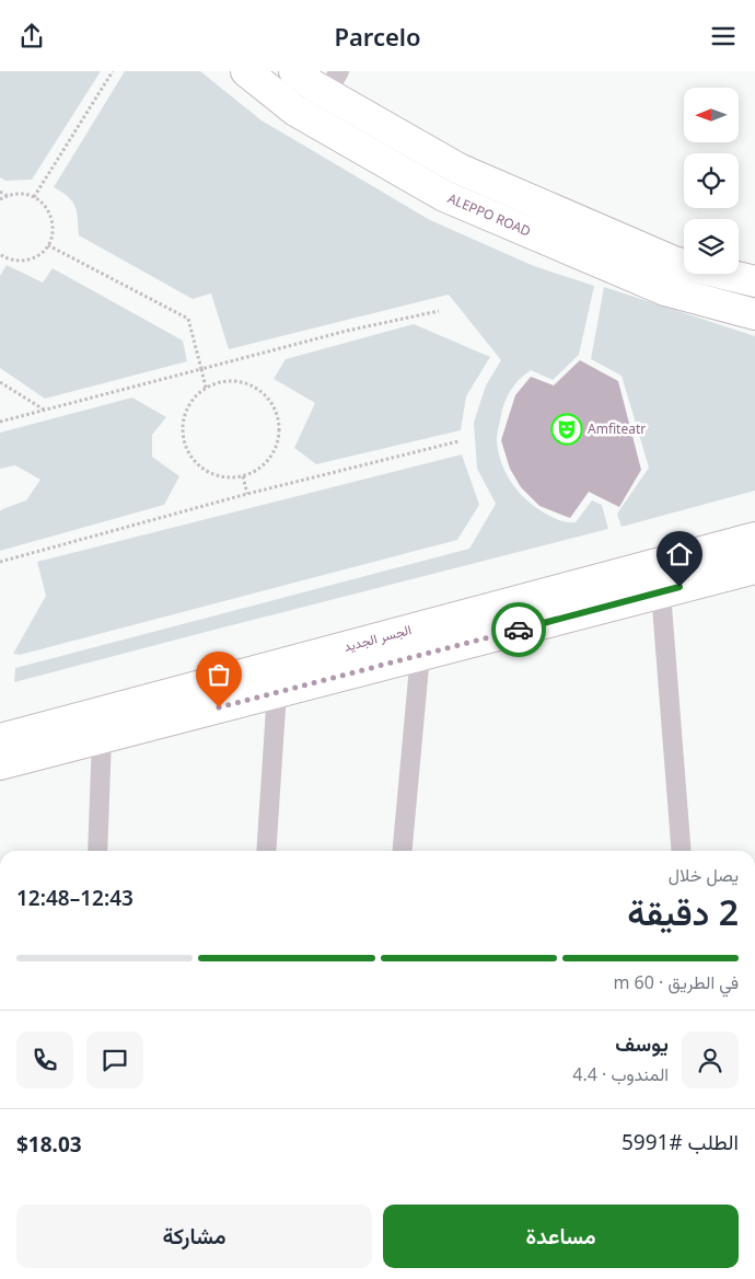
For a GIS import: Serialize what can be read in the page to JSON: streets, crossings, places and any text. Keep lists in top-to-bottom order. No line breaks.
{"streets":{"main road":["ALEPPO ROAD","الجسر الجديد"]},"places":{"theatre":["Amfiteatr"]},"north":"left","page":{"header":"Parcelo","heading":["2 دقيقة","يصل خلال","12:43–12:48"],"panel":["يوسف","المندوب · 4.4","الطلب #5991","$18.03"],"bar":"في الطريق · 60 m","buttons":["مساعدة","مشاركة"]}}
